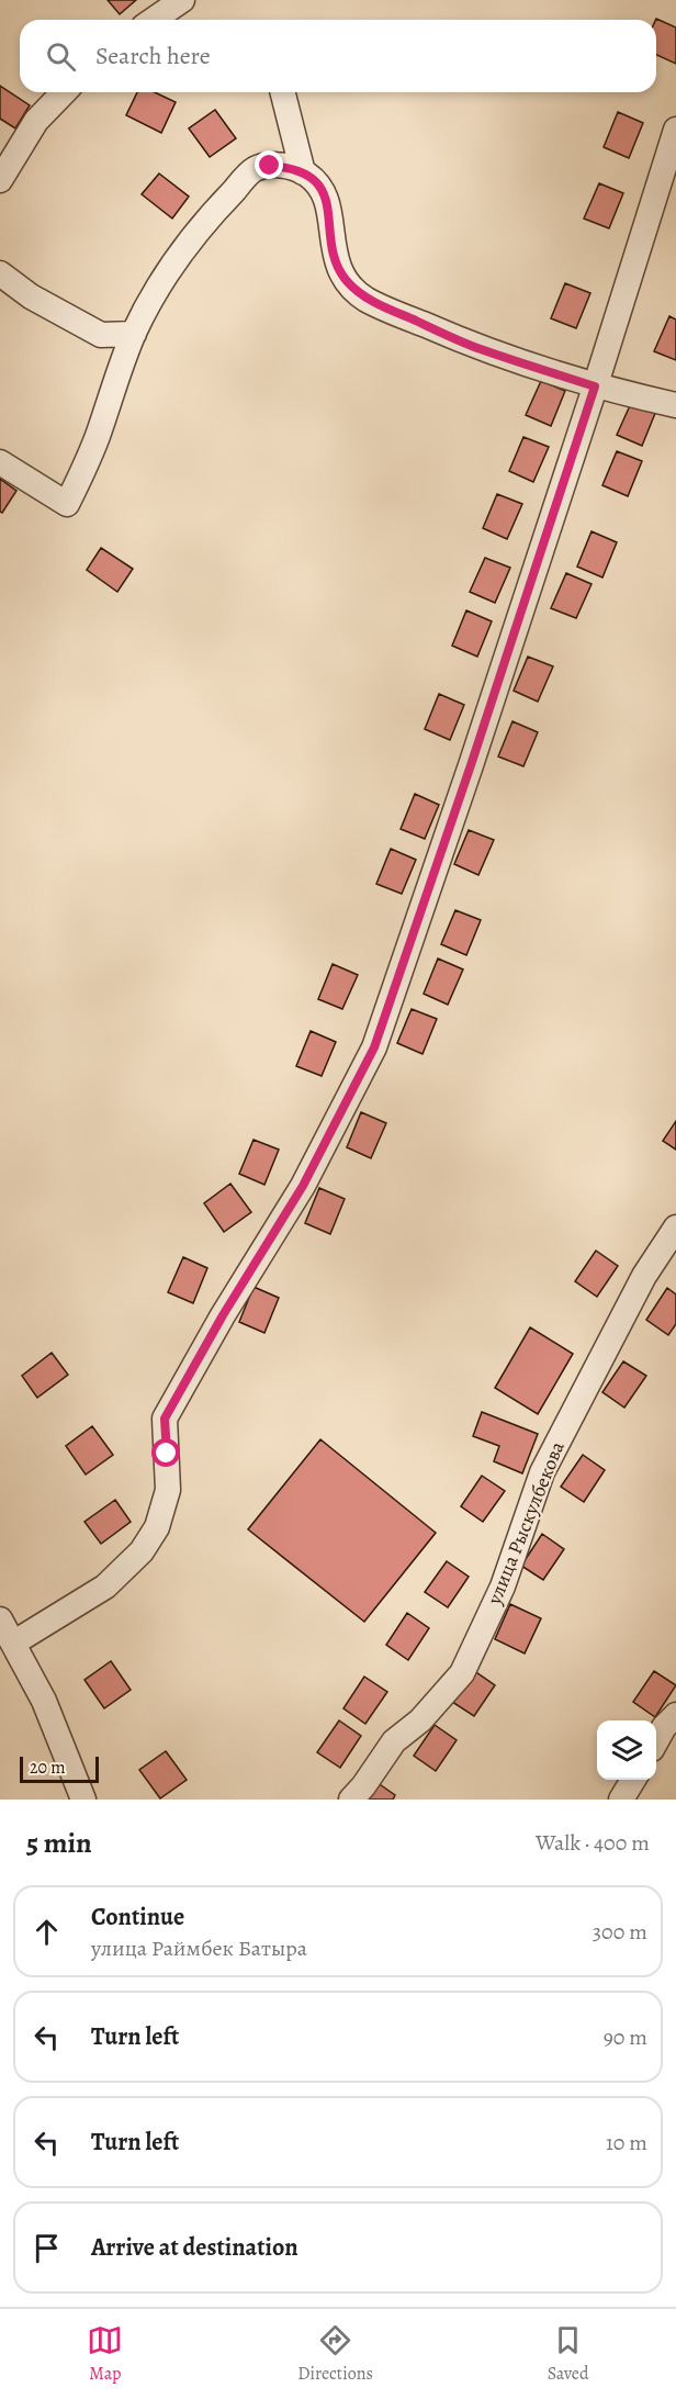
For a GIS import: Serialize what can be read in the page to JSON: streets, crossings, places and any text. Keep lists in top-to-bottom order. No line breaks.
{"streets":{"street":["улица Рыскулбекова"]},"scale_bar":"20 m","page":{"search":"Search here","scale":"20 m","heading":["5 min","Walk · 400 m"],"list":[["Continue","улица Раймбек Батыра","300 m"],["Turn left","90 m"],["Turn left","10 m"],"Arrive at destination"],"nav":["Map","Directions","Saved"]}}
